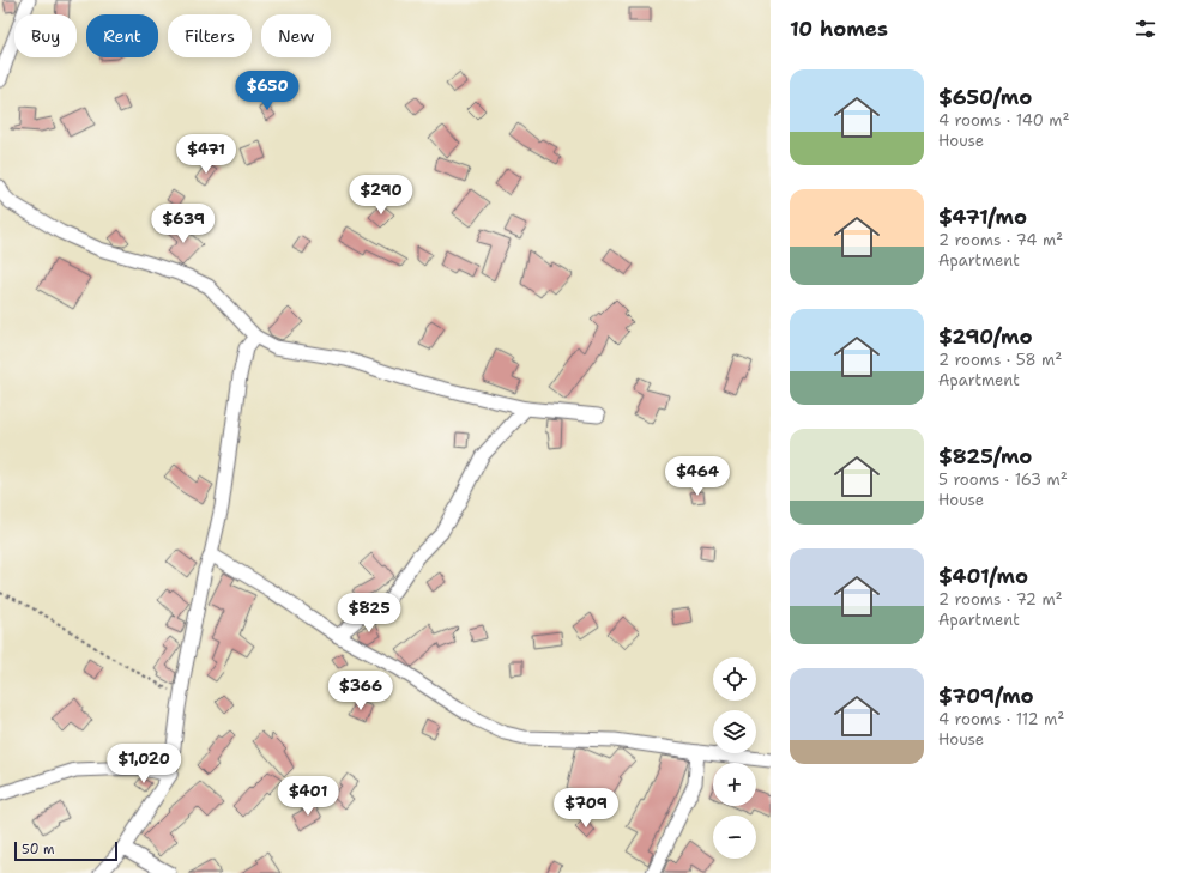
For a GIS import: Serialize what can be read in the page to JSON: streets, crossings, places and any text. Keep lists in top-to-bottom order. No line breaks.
{"scale_bar":"50 m","page":{"heading":"10 homes","chip":["Buy","Rent","Filters","New"],"list":[{"name":"$650/mo","note":"4 rooms · 140 m² · House"},{"name":"$471/mo","note":"2 rooms · 74 m² · Apartment"},{"name":"$290/mo","note":"2 rooms · 58 m² · Apartment"},{"name":"$825/mo","note":"5 rooms · 163 m² · House"},{"name":"$401/mo","note":"2 rooms · 72 m² · Apartment"},{"name":"$709/mo","note":"4 rooms · 112 m² · House"}],"price":["$650","$471","$290","$639","$464","$825","$366","$1,020","$401","$709"],"map_buttons":["+","−"],"scale":"50 m"}}
